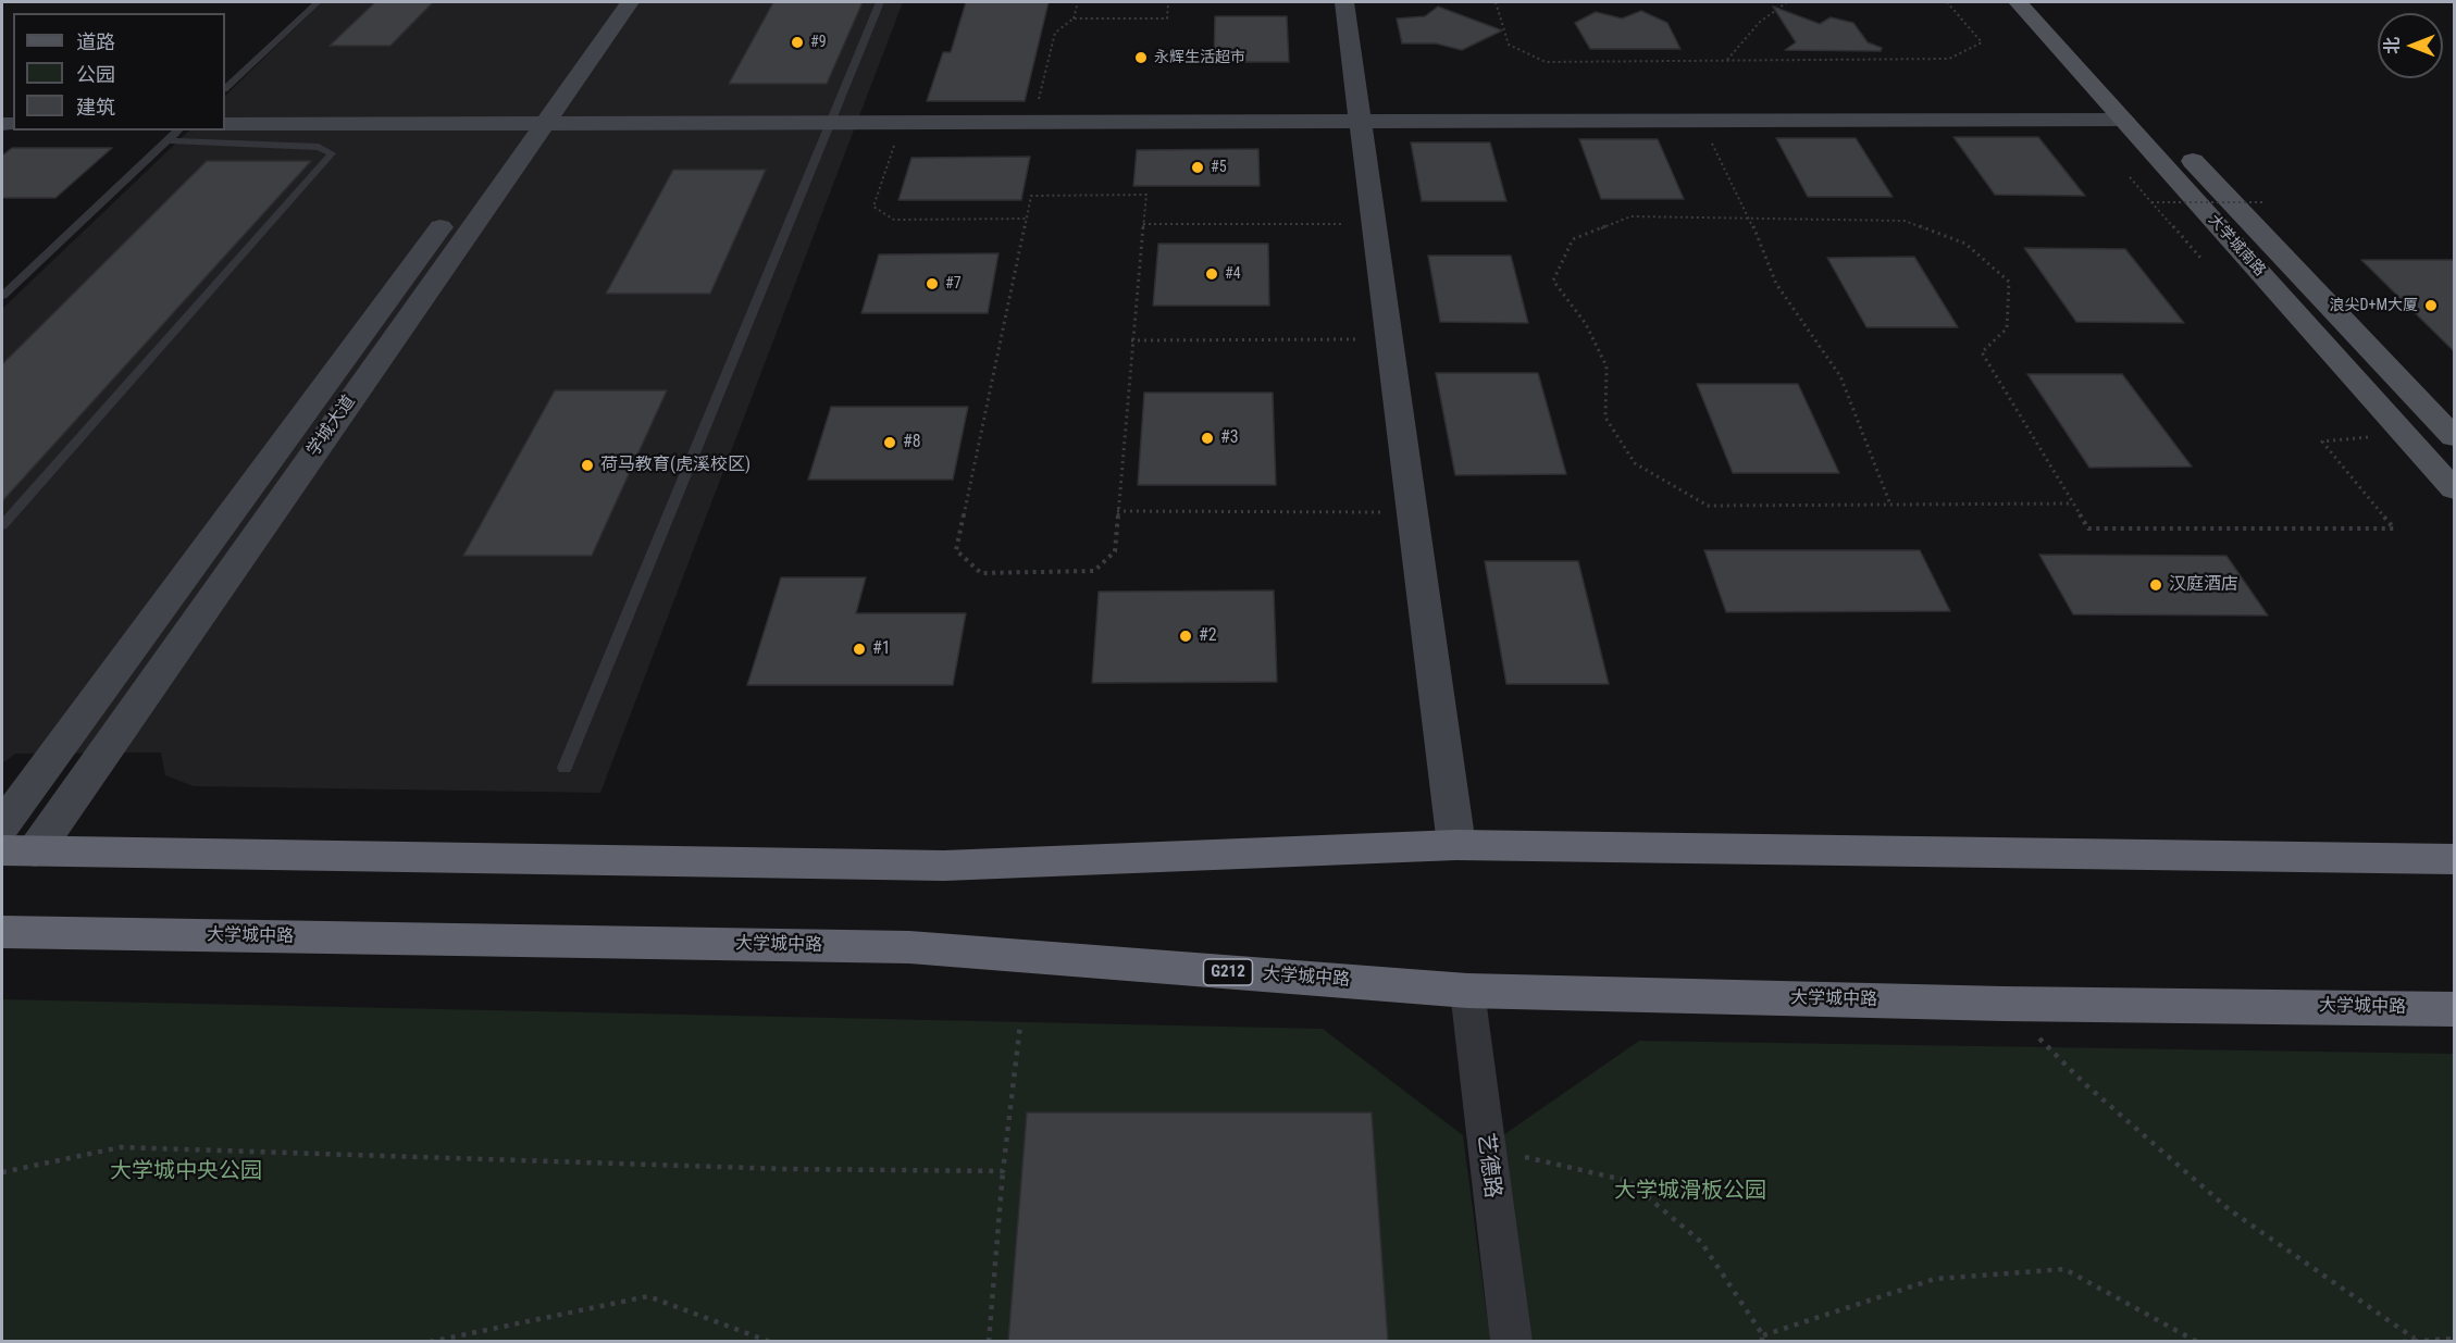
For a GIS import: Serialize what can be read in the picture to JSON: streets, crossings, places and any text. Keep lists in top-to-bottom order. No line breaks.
{"streets":{"highway":["大学城中路","G212"],"main road":["大学城南路"],"street":["学城大道","艺德路"]},"crossings":[["大学城中路","艺德路"]],"parks":["大学城中央公园","大学城滑板公园"],"places":["#9","永辉生活超市","#5","#4","#7","浪尖D+M大厦","#3","#8","荷马教育(虎溪校区)","汉庭酒店","#2","#1"],"legend":["道路","公园","建筑"],"north":"left"}
